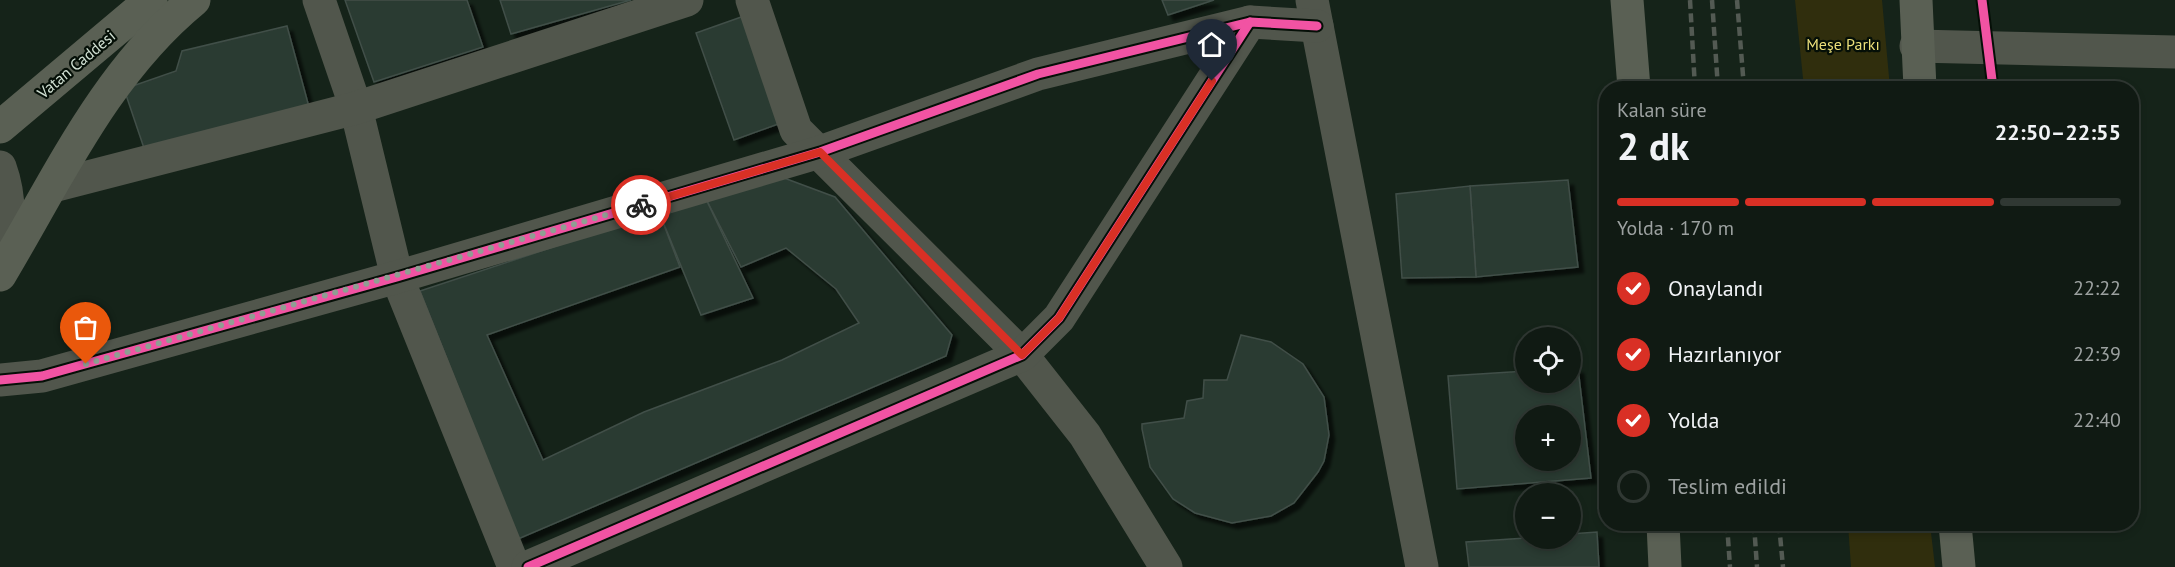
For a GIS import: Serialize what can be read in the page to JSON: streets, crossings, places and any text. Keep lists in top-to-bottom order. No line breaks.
{"streets":{"main road":["Vatan Caddesi"]},"parks":["Meşe Parkı"],"page":{"heading":["2 dk","Kalan süre","22:50–22:55"],"bar":"Yolda · 170 m","list":[["Onaylandı","22:22"],["Hazırlanıyor","22:39"],["Yolda","22:40"],"Teslim edildi"],"map_buttons":["+","−"]}}
